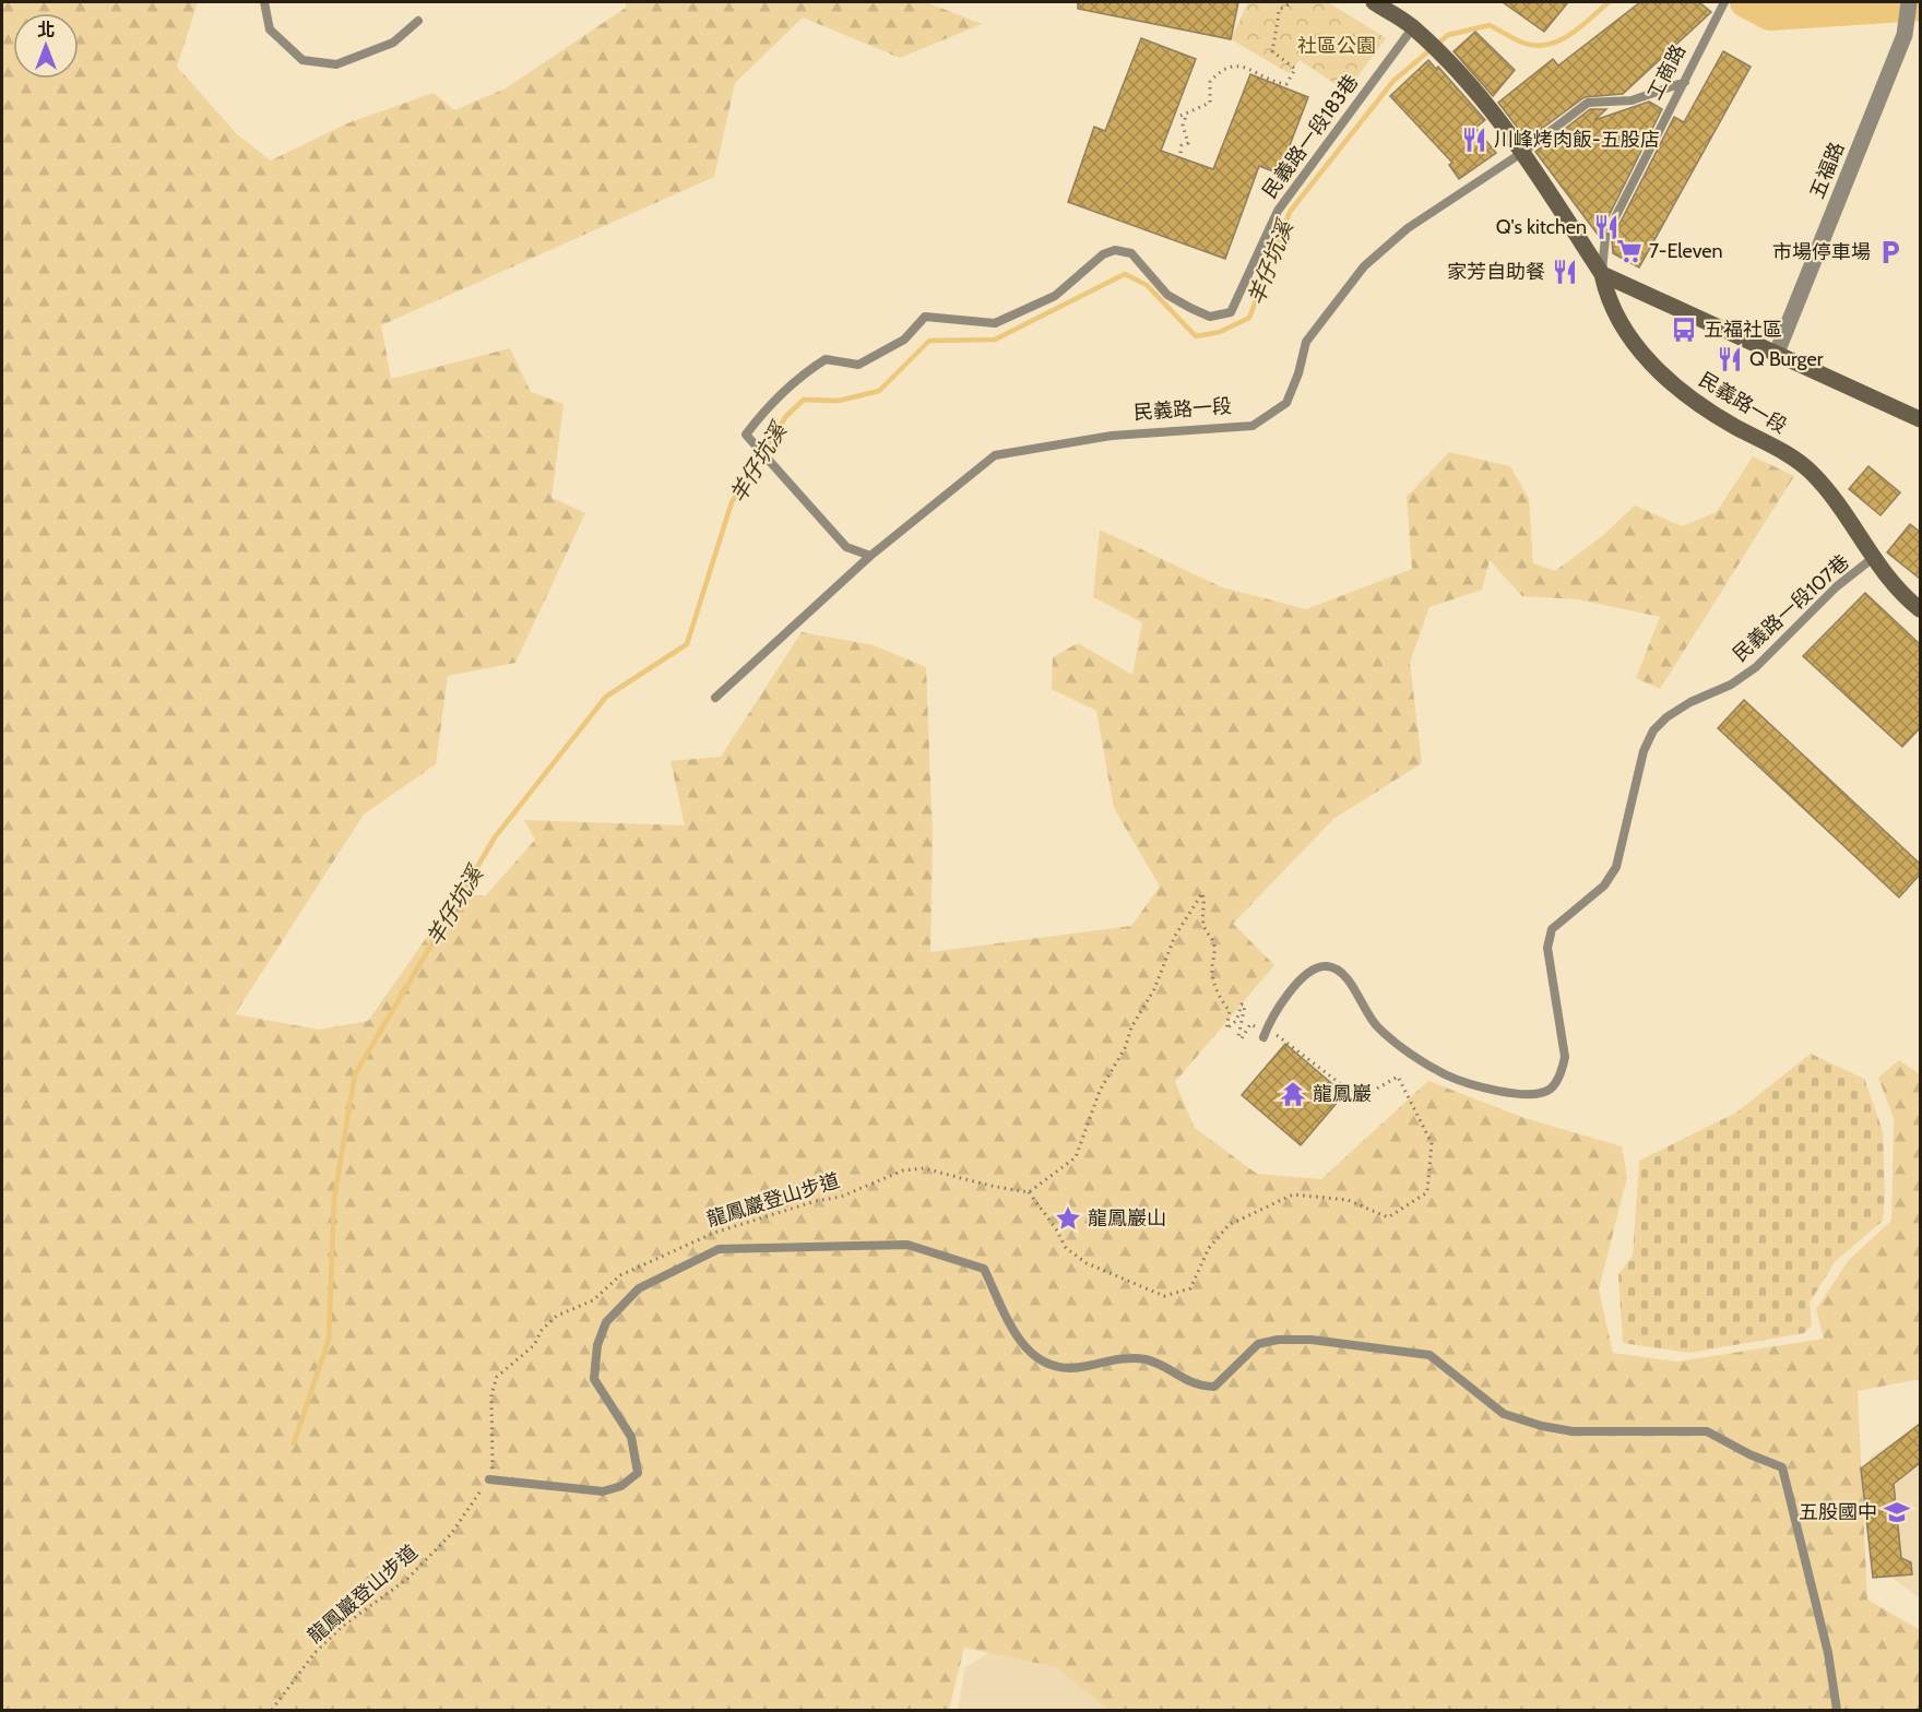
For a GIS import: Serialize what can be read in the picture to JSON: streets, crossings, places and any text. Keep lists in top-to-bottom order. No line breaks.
{"streets":{"main road":["民義路一段"],"street":["五福路"],"lane":["工商路","民義路一段183巷","民義路一段107巷"],"path":["龍鳳巖登山步道"]},"crossings":[["工商路","民義路一段"],["民義路一段183巷","民義路一段"],["民義路一段","民義路一段107巷"]],"water":["羊仔坑溪"],"parks":["社區公園"],"places":{"restaurant":["川峰烤肉飯-五股店","Q's kitchen","家芳自助餐","Q Burger"],"supermarket":["7-Eleven"],"parking":["市場停車場"],"bus stop":["五福社區"],"temple":["龍鳳巖"],"place":["龍鳳巖山"],"school or university":["五股國中"]},"north":"top"}
